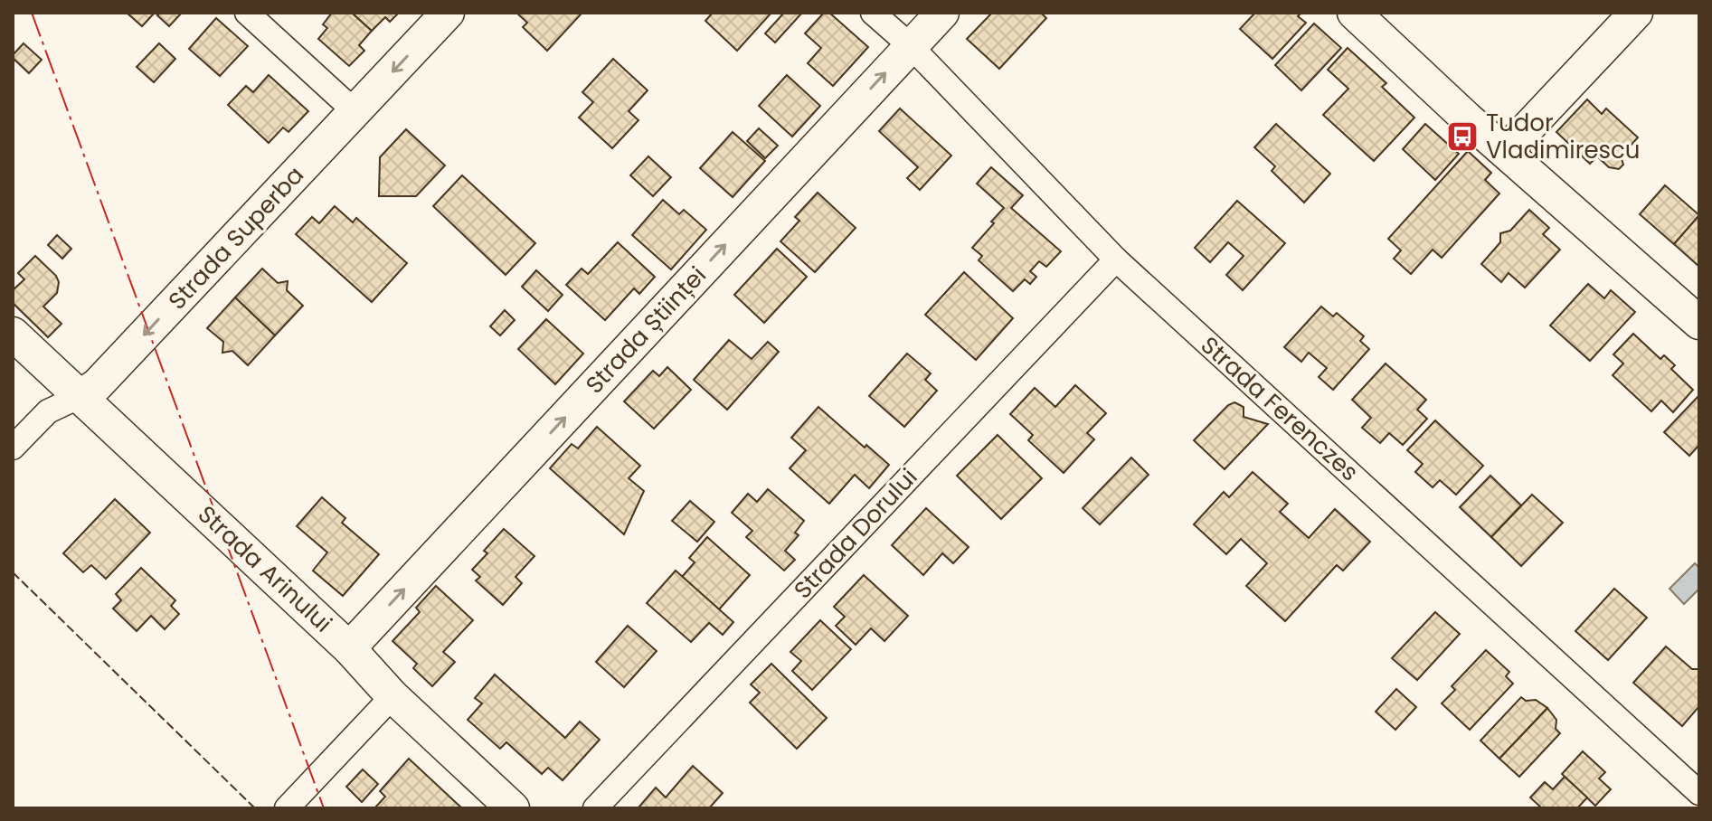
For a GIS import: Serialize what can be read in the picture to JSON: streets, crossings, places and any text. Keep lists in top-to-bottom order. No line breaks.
{"streets":{"street":["Strada Superba","Strada Științei","Strada Ferenczes","Strada Dorului","Strada Arinului"]},"crossings":[["Strada Superba","Strada Arinului"],["Strada Științei","Strada Ferenczes"],["Strada Științei","Strada Arinului"],["Strada Ferenczes","Strada Dorului"]],"one_way":["Strada Superba","Strada Științei"],"places":{"bus stop":["Tudor Vladimirescu"]}}
